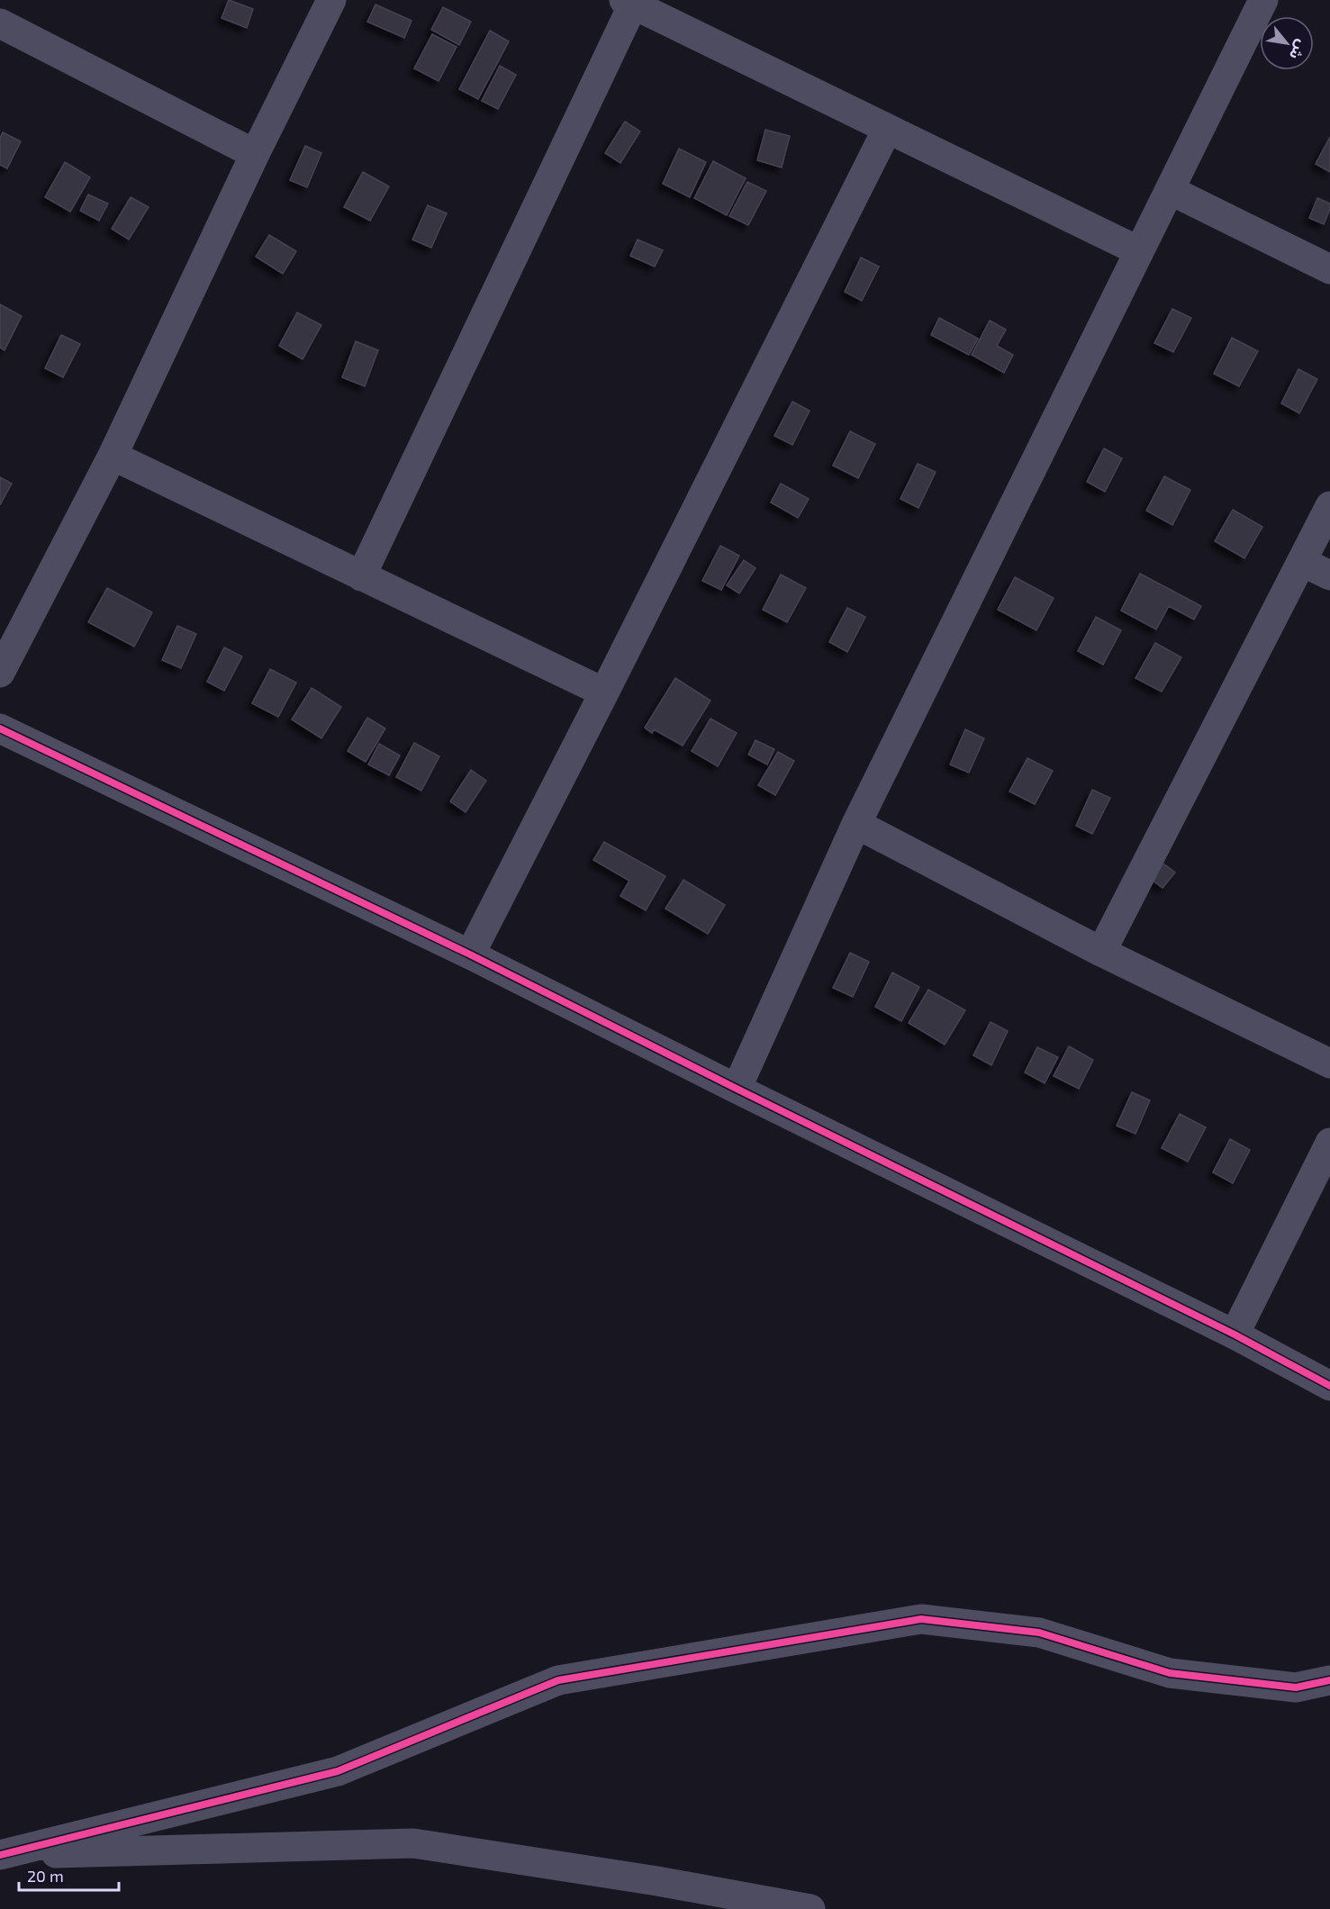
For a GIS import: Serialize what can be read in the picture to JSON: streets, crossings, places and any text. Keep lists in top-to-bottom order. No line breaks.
{"scale_bar":"20 m","north":"bottom right"}
